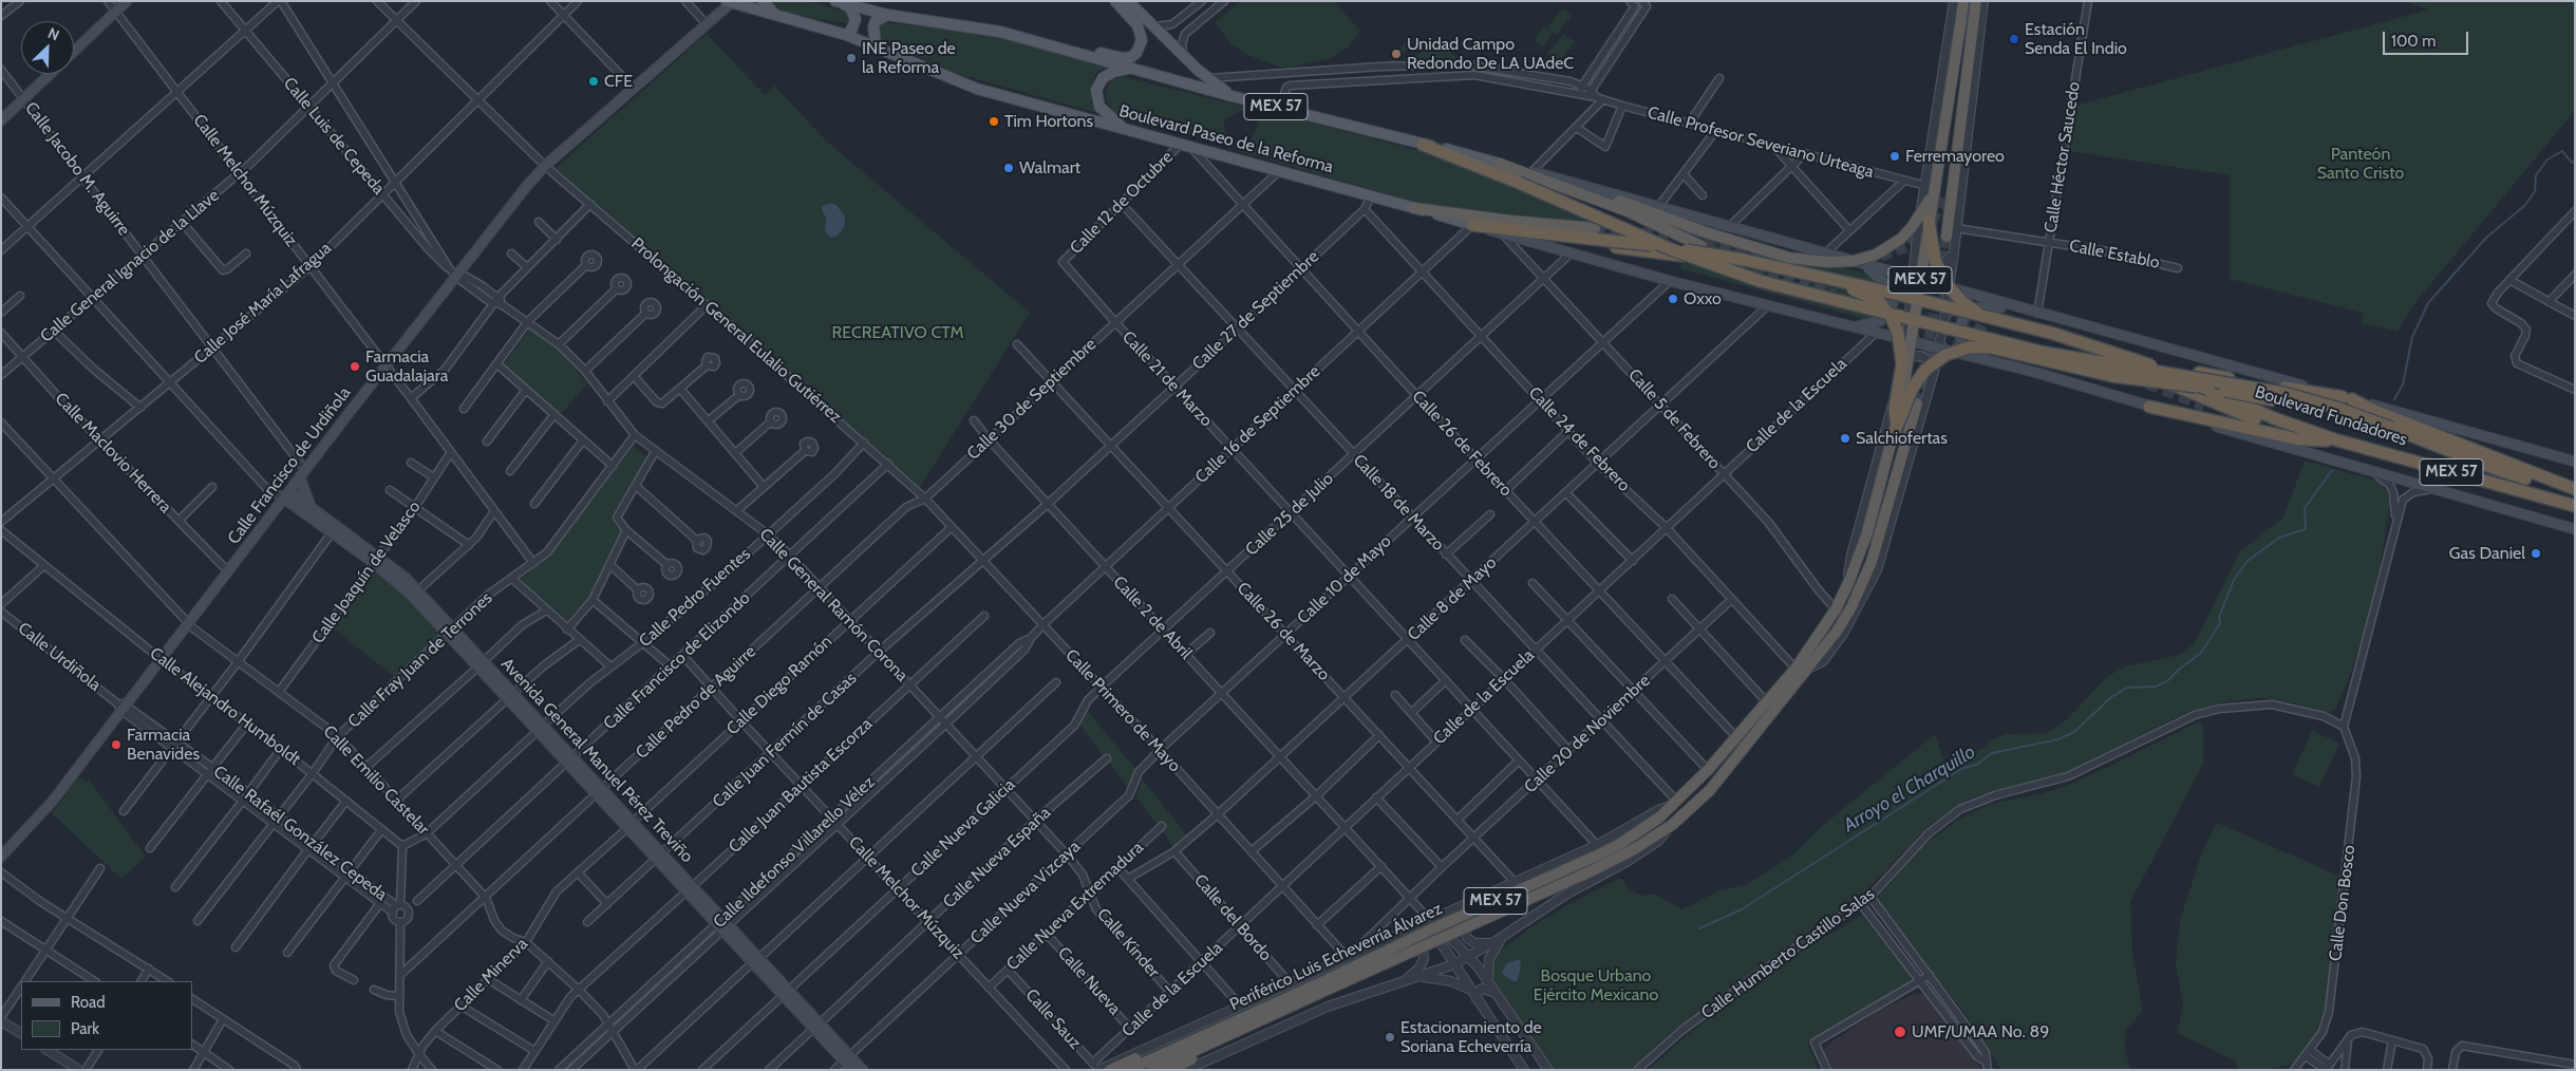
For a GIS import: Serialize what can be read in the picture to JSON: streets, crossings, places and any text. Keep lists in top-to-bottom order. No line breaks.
{"streets":{"highway":["MEX 57","Boulevard Paseo de la Reforma","Boulevard Fundadores","Periférico Luis Echeverría Álvarez"],"main road":["Calle Francisco de Urdiñola","Avenida General Manuel Pérez Treviño"],"street":["Calle Luis de Cepeda","Calle Profesor Severiano Urteaga","Calle Héctor Saucedo","Calle Jacobo M. Aguirre","Calle Melchor Múzquiz","Calle 12 de Octubre","Calle Establo","Calle General Ignacio de la Llave","Calle José María Lafragua","Calle 27 de Septiembre","Prolongación General Eulalio Gutiérrez","Calle 21 de Marzo","Calle 30 de Septiembre","Calle de la Escuela","Calle 5 de Febrero","Calle 16 de Septiembre","Calle 24 de Febrero","Calle 26 de Febrero","Calle Maclovio Herrera","Calle 18 de Marzo","Calle 25 de Julio","Calle Joaquín de Velasco","Calle 10 de Mayo","Calle Pedro Fuentes","Calle 8 de Mayo","Calle General Ramón Corona","Calle 2 de Abril","Calle 26 de Marzo","Calle Urdiñola","Calle Fray Juan de Terrones","Calle Francisco de Elizondo","Calle Diego Ramón","Calle Pedro de Aguirre","Calle Alejandro Humboldt","Calle Primero de Mayo","Calle 20 de Noviembre","Calle Juan Fermín de Casas","Calle Emilio Castelar","Calle Juan Bautista Escorza","Calle Nueva Galicia","Calle Rafaél González Cepeda","Calle Ildefonso Villarello Vélez","Calle Nueva España","Calle Nueva Vizcaya","Calle Don Bosco","Calle Nueva Extremadura","Calle del Bordo","Calle Kínder","Calle Humberto Castillo Salas","Calle Minerva","Calle Nueva","Calle Sauz"]},"crossings":[["MEX 57","Calle Profesor Severiano Urteaga"],["MEX 57","Boulevard Fundadores"],["Calle Luis de Cepeda","Calle General Ignacio de la Llave"],["Calle Luis de Cepeda","Calle José María Lafragua"],["Calle Luis de Cepeda","Calle General Ramón Corona"],["Boulevard Paseo de la Reforma","Calle 12 de Octubre"],["Boulevard Paseo de la Reforma","Calle 30 de Septiembre"],["Boulevard Paseo de la Reforma","Boulevard Fundadores"],["Boulevard Paseo de la Reforma","Calle 16 de Septiembre"],["Boulevard Paseo de la Reforma","Calle 26 de Febrero"],["Boulevard Paseo de la Reforma","Calle Francisco de Urdiñola"],["Calle Profesor Severiano Urteaga","Periférico Luis Echeverría Álvarez"],["Calle Héctor Saucedo","Calle Establo"],["Calle Jacobo M. Aguirre","Calle General Ignacio de la Llave"],["Calle Jacobo M. Aguirre","Calle José María Lafragua"],["Calle Jacobo M. Aguirre","Calle Francisco de Urdiñola"],["Calle Melchor Múzquiz","Calle General Ignacio de la Llave"],["Calle Melchor Múzquiz","Calle José María Lafragua"],["Calle Melchor Múzquiz","Calle Francisco de Urdiñola"],["Calle Melchor Múzquiz","Calle Joaquín de Velasco"],["Calle Melchor Múzquiz","Calle Fray Juan de Terrones"],["Calle Melchor Múzquiz","Calle Francisco de Elizondo"],["Calle Melchor Múzquiz","Calle Diego Ramón"],["Calle Melchor Múzquiz","Calle Pedro de Aguirre"],["Calle Melchor Múzquiz","Calle Juan Fermín de Casas"],["Calle Melchor Múzquiz","Calle Juan Bautista Escorza"],["Calle Melchor Múzquiz","Calle Nueva Galicia"],["Calle Melchor Múzquiz","Calle Ildefonso Villarello Vélez"],["Calle Melchor Múzquiz","Calle Nueva España"],["Calle Melchor Múzquiz","Calle Nueva Vizcaya"],["Calle Melchor Múzquiz","Calle Nueva Extremadura"],["Calle 12 de Octubre","Calle 21 de Marzo"],["Calle 12 de Octubre","Calle 26 de Febrero"],["Calle 12 de Octubre","Calle 18 de Marzo"],["Calle General Ignacio de la Llave","Prolongación General Eulalio Gutiérrez"],["Calle General Ignacio de la Llave","Calle Maclovio Herrera"],["Calle General Ignacio de la Llave","Calle General Ramón Corona"],["Calle José María Lafragua","Prolongación General Eulalio Gutiérrez"],["Calle José María Lafragua","Calle Maclovio Herrera"],["Calle José María Lafragua","Calle General Ramón Corona"],["Calle José María Lafragua","Calle Emilio Castelar"],["Calle 27 de Septiembre","Calle 21 de Marzo"],["Calle 27 de Septiembre","Calle 24 de Febrero"],["Calle 27 de Septiembre","Calle 26 de Febrero"],["Calle 27 de Septiembre","Calle 18 de Marzo"],["Calle 27 de Septiembre","Calle 2 de Abril"],["Calle 27 de Septiembre","Calle 26 de Marzo"],["Calle 27 de Septiembre","Calle Primero de Mayo"],["Calle 27 de Septiembre","Calle Juan Fermín de Casas"],["Prolongación General Eulalio Gutiérrez","Calle 30 de Septiembre"],["Prolongación General Eulalio Gutiérrez","Calle Francisco de Urdiñola"],["Prolongación General Eulalio Gutiérrez","Calle Pedro Fuentes"],["Prolongación General Eulalio Gutiérrez","Calle Francisco de Elizondo"],["Prolongación General Eulalio Gutiérrez","Calle Pedro de Aguirre"],["Prolongación General Eulalio Gutiérrez","Calle Primero de Mayo"],["Calle 21 de Marzo","Calle 30 de Septiembre"],["Calle 21 de Marzo","Calle de la Escuela"],["Calle 21 de Marzo","Calle 16 de Septiembre"],["Calle 21 de Marzo","Calle 25 de Julio"],["Calle 21 de Marzo","Calle 10 de Mayo"],["Calle 21 de Marzo","Calle 8 de Mayo"],["Calle 21 de Marzo","Calle 20 de Noviembre"],["Calle 30 de Septiembre","Calle 26 de Febrero"],["Calle 30 de Septiembre","Calle 18 de Marzo"],["Calle 30 de Septiembre","Calle 2 de Abril"],["Calle 30 de Septiembre","Calle 26 de Marzo"],["Calle 30 de Septiembre","Calle Pedro de Aguirre"],["Calle 30 de Septiembre","Calle Primero de Mayo"],["Calle de la Escuela","Calle 5 de Febrero"],["Calle de la Escuela","Calle 24 de Febrero"],["Calle de la Escuela","Calle 26 de Febrero"],["Calle de la Escuela","Calle 18 de Marzo"],["Calle de la Escuela","Calle 2 de Abril"],["Calle de la Escuela","Calle 26 de Marzo"],["Calle de la Escuela","Calle Primero de Mayo"],["Calle de la Escuela","Calle del Bordo"],["Calle de la Escuela","Calle Kínder"],["Calle de la Escuela","Calle Nueva"],["Calle de la Escuela","Calle Sauz"],["Calle 5 de Febrero","Calle 25 de Julio"],["Calle 5 de Febrero","Calle 10 de Mayo"],["Calle 5 de Febrero","Calle 8 de Mayo"],["Calle 5 de Febrero","Periférico Luis Echeverría Álvarez"],["Calle 16 de Septiembre","Calle 24 de Febrero"],["Calle 16 de Septiembre","Calle 26 de Febrero"],["Calle 16 de Septiembre","Calle 18 de Marzo"],["Calle 16 de Septiembre","Calle 2 de Abril"],["Calle 16 de Septiembre","Calle 26 de Marzo"],["Calle 16 de Septiembre","Calle Primero de Mayo"],["Calle 16 de Septiembre","Calle Ildefonso Villarello Vélez"],["Calle 24 de Febrero","Calle 25 de Julio"],["Calle 24 de Febrero","Calle 10 de Mayo"],["Calle 24 de Febrero","Calle 8 de Mayo"],["Calle 24 de Febrero","Calle 20 de Noviembre"],["Calle 24 de Febrero","Periférico Luis Echeverría Álvarez"],["Calle 26 de Febrero","Calle 25 de Julio"],["Calle 26 de Febrero","Calle 10 de Mayo"],["Calle 26 de Febrero","Calle 8 de Mayo"],["Calle 26 de Febrero","Calle 20 de Noviembre"],["Calle 26 de Febrero","Periférico Luis Echeverría Álvarez"],["Calle Maclovio Herrera","Calle Francisco de Urdiñola"],["Calle Francisco de Urdiñola","Calle General Ramón Corona"],["Calle Francisco de Urdiñola","Calle Urdiñola"],["Calle Francisco de Urdiñola","Calle Alejandro Humboldt"],["Calle Francisco de Urdiñola","Avenida General Manuel Pérez Treviño"],["Calle Francisco de Urdiñola","Calle Emilio Castelar"],["Calle Francisco de Urdiñola","Calle Rafaél González Cepeda"],["Calle 18 de Marzo","Calle 25 de Julio"],["Calle 18 de Marzo","Calle 10 de Mayo"],["Calle 18 de Marzo","Calle 8 de Mayo"],["Calle 18 de Marzo","Calle 20 de Noviembre"],["Calle 18 de Marzo","Periférico Luis Echeverría Álvarez"],["Calle 25 de Julio","Calle 2 de Abril"],["Calle 25 de Julio","Calle 26 de Marzo"],["Calle 25 de Julio","Calle Primero de Mayo"],["Calle 25 de Julio","Calle Nueva Galicia"],["Calle Joaquín de Velasco","Avenida General Manuel Pérez Treviño"],["Calle Joaquín de Velasco","Calle Emilio Castelar"],["Calle 10 de Mayo","Calle 2 de Abril"],["Calle 10 de Mayo","Calle 26 de Marzo"],["Calle 10 de Mayo","Calle Primero de Mayo"],["Calle 10 de Mayo","Calle Nueva Vizcaya"],["Calle Pedro Fuentes","Calle General Ramón Corona"],["Calle Pedro Fuentes","Calle Alejandro Humboldt"],["Calle Pedro Fuentes","Avenida General Manuel Pérez Treviño"],["Calle Pedro Fuentes","Calle Emilio Castelar"],["Calle 8 de Mayo","Calle 2 de Abril"],["Calle 8 de Mayo","Calle 26 de Marzo"],["Calle 8 de Mayo","Calle Primero de Mayo"],["Calle 8 de Mayo","Calle del Bordo"],["Calle General Ramón Corona","Calle Fray Juan de Terrones"],["Calle General Ramón Corona","Calle Francisco de Elizondo"],["Calle General Ramón Corona","Calle Diego Ramón"],["Calle General Ramón Corona","Calle Pedro de Aguirre"],["Calle General Ramón Corona","Calle Juan Fermín de Casas"],["Calle General Ramón Corona","Calle Juan Bautista Escorza"],["Calle General Ramón Corona","Calle Nueva Galicia"],["Calle General Ramón Corona","Calle Ildefonso Villarello Vélez"],["Calle General Ramón Corona","Calle Nueva España"],["Calle General Ramón Corona","Calle Nueva Vizcaya"],["Calle General Ramón Corona","Calle Nueva Extremadura"],["Calle General Ramón Corona","Calle Kínder"],["Calle 2 de Abril","Calle 20 de Noviembre"],["Calle 2 de Abril","Periférico Luis Echeverría Álvarez"],["Calle 26 de Marzo","Calle 20 de Noviembre"],["Calle Urdiñola","Calle Rafaél González Cepeda"],["Calle Fray Juan de Terrones","Calle Alejandro Humboldt"],["Calle Fray Juan de Terrones","Avenida General Manuel Pérez Treviño"],["Calle Fray Juan de Terrones","Calle Emilio Castelar"],["Calle Fray Juan de Terrones","Calle Rafaél González Cepeda"],["Calle Francisco de Elizondo","Avenida General Manuel Pérez Treviño"],["Calle Francisco de Elizondo","Calle Emilio Castelar"],["Calle Diego Ramón","Calle Primero de Mayo"],["Calle Diego Ramón","Avenida General Manuel Pérez Treviño"],["Calle Diego Ramón","Calle Minerva"],["Calle Pedro de Aguirre","Calle Primero de Mayo"],["Calle Pedro de Aguirre","Avenida General Manuel Pérez Treviño"],["Calle Pedro de Aguirre","Calle Emilio Castelar"],["Calle Primero de Mayo","Calle 20 de Noviembre"],["Calle Primero de Mayo","Calle Juan Fermín de Casas"],["Calle Primero de Mayo","Calle Nueva Galicia"],["Calle Primero de Mayo","Calle Ildefonso Villarello Vélez"],["Calle Primero de Mayo","Calle Nueva Vizcaya"],["Calle Juan Fermín de Casas","Avenida General Manuel Pérez Treviño"],["Avenida General Manuel Pérez Treviño","Calle Juan Bautista Escorza"],["Avenida General Manuel Pérez Treviño","Calle Nueva Galicia"],["Avenida General Manuel Pérez Treviño","Calle Ildefonso Villarello Vélez"],["Avenida General Manuel Pérez Treviño","Calle Nueva España"],["Avenida General Manuel Pérez Treviño","Calle Nueva Vizcaya"],["Avenida General Manuel Pérez Treviño","Calle Minerva"],["Calle Emilio Castelar","Calle Juan Bautista Escorza"],["Calle Emilio Castelar","Calle Ildefonso Villarello Vélez"],["Calle Emilio Castelar","Calle Minerva"],["Calle Don Bosco","Calle Humberto Castillo Salas"],["Calle Nueva Extremadura","Calle Kínder"],["Calle Nueva Extremadura","Calle Nueva"],["Calle Nueva Extremadura","Calle Sauz"]],"water":["Arroyo el Charquillo"],"parks":["Panteón Santo Cristo","RECREATIVO CTM","Bosque Urbano Ejército Mexicano"],"places":["Estación Senda El Indio","Unidad Campo Redondo De LA UAdeC","INE Paseo de la Reforma","CFE","Tim Hortons","Ferremayoreo","Walmart","Oxxo","Farmacia Guadalajara","Salchiofertas","Gas Daniel","Farmacia Benavides","UMF/UMAA No. 89","Estacionamiento de Soriana Echeverría"],"legend":["Road","Park"],"scale_bar":"100 m","north":"top right"}
